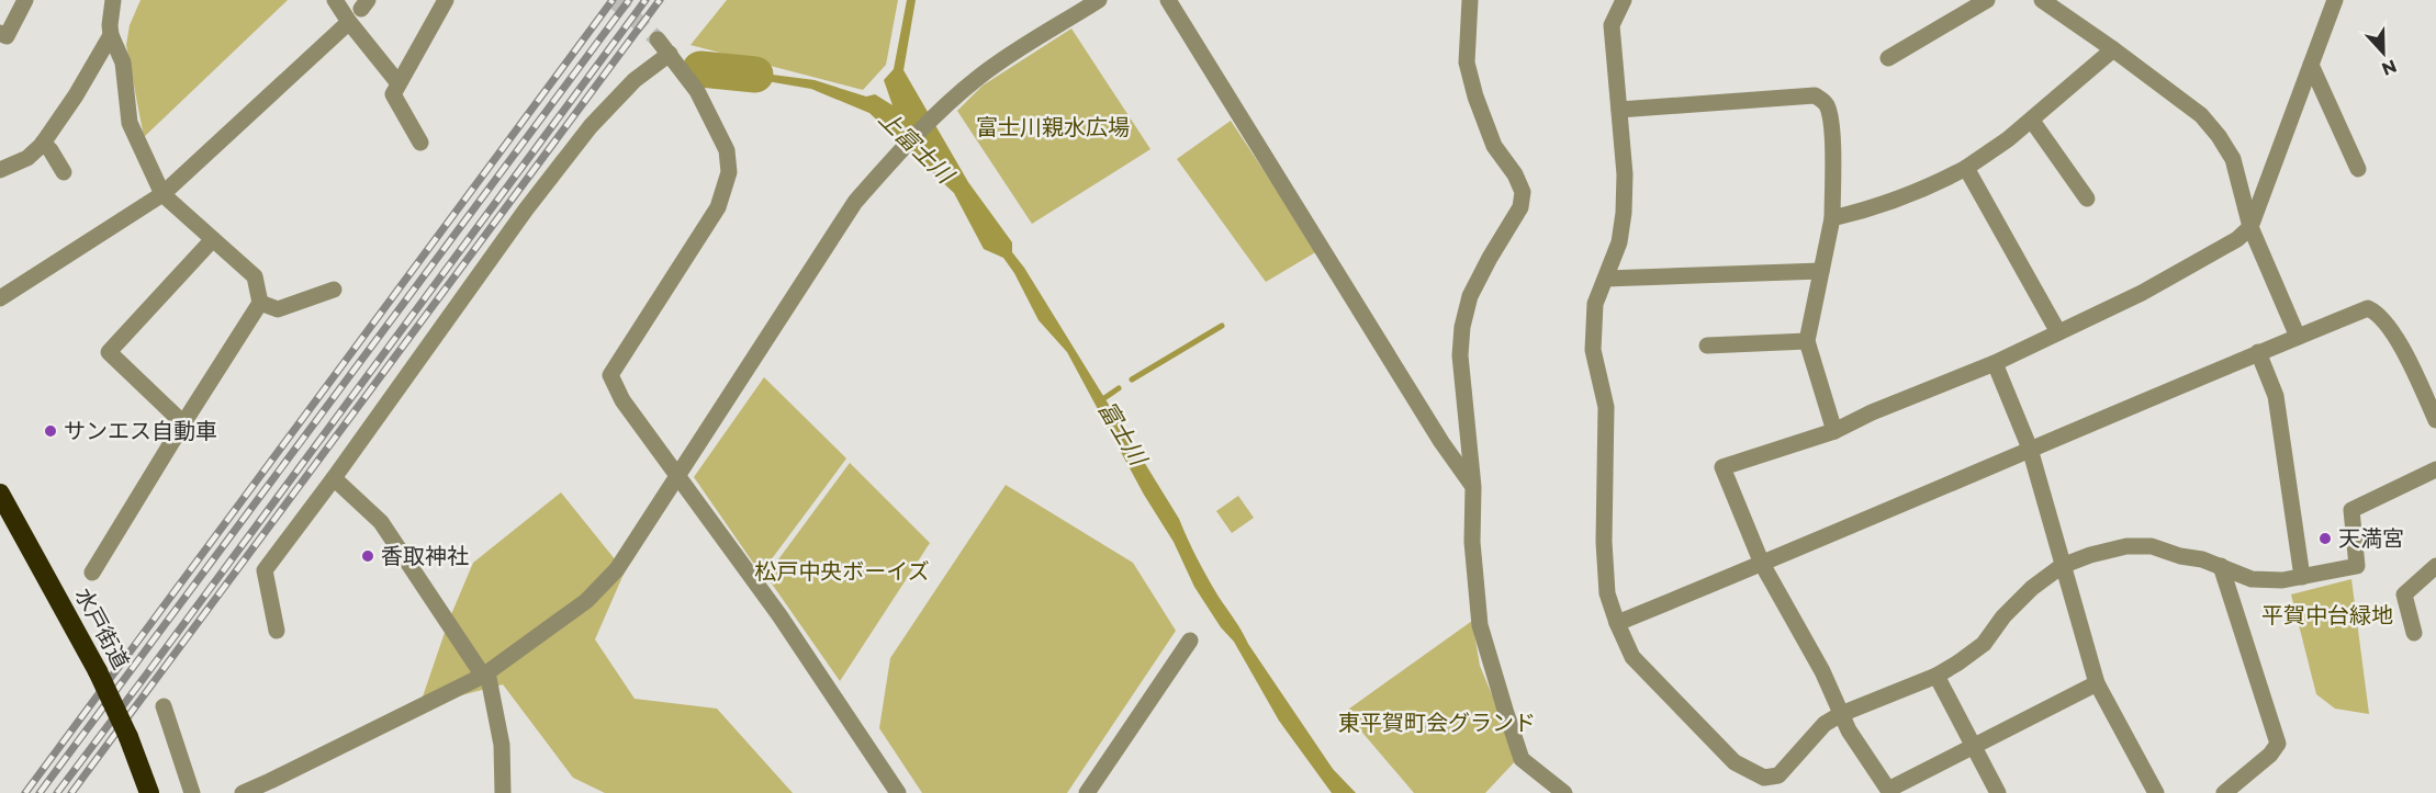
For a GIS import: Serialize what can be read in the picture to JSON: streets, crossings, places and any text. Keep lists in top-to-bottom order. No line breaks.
{"streets":{"highway":["水戸街道"]},"water":["上富士川","富士川"],"parks":["富士川親水広場","松戸中央ボーイズ","平賀中台緑地","東平賀町会グランド"],"places":["サンエス自動車","天満宮","香取神社"],"north":"bottom"}
